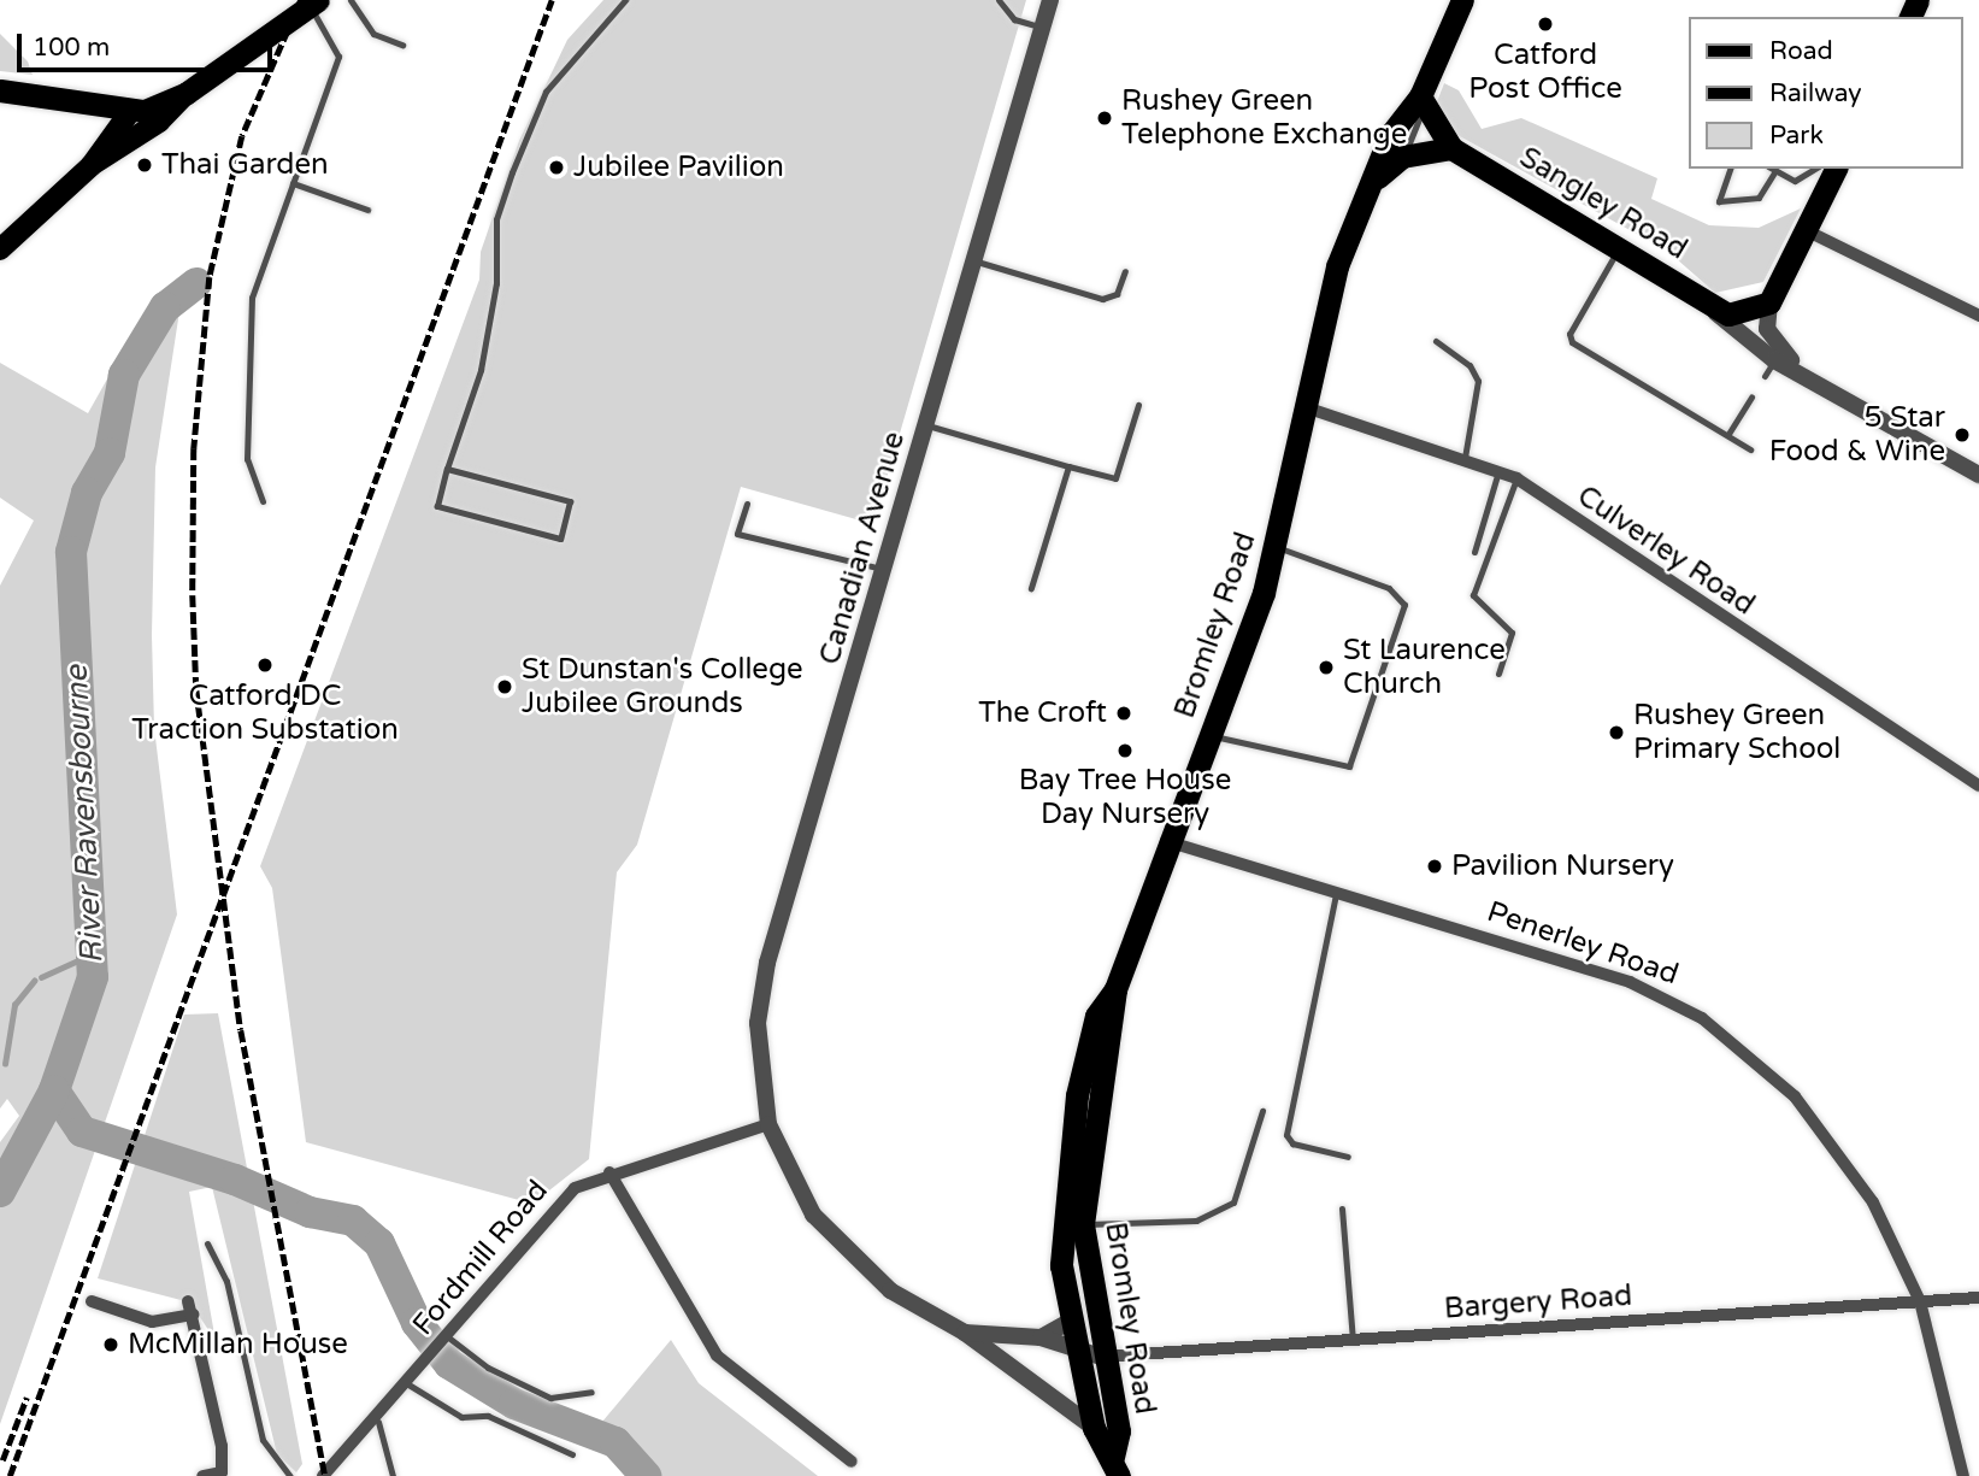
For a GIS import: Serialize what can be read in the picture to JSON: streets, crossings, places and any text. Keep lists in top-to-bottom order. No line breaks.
{"streets":{"highway":["Sangley Road","Bromley Road"],"street":["Canadian Avenue","Culverley Road","Penerley Road","Fordmill Road","Bargery Road"]},"crossings":[["Sangley Road","Bromley Road"],["Canadian Avenue","Bromley Road"],["Canadian Avenue","Fordmill Road"],["Canadian Avenue","Bargery Road"],["Culverley Road","Bromley Road"],["Bromley Road","Penerley Road"],["Bromley Road","Bargery Road"],["Penerley Road","Bargery Road"]],"water":["River Ravensbourne"],"places":["Catford Post Office","Rushey Green Telephone Exchange","Thai Garden","Jubilee Pavilion","5 Star Food & Wine","Catford DC Traction Substation","St Laurence Church","St Dunstan's College Jubilee Grounds","The Croft","Rushey Green Primary School","Bay Tree House Day Nursery","Pavilion Nursery","McMillan House"],"legend":["Road","Railway","Park"],"scale_bar":"100 m"}
